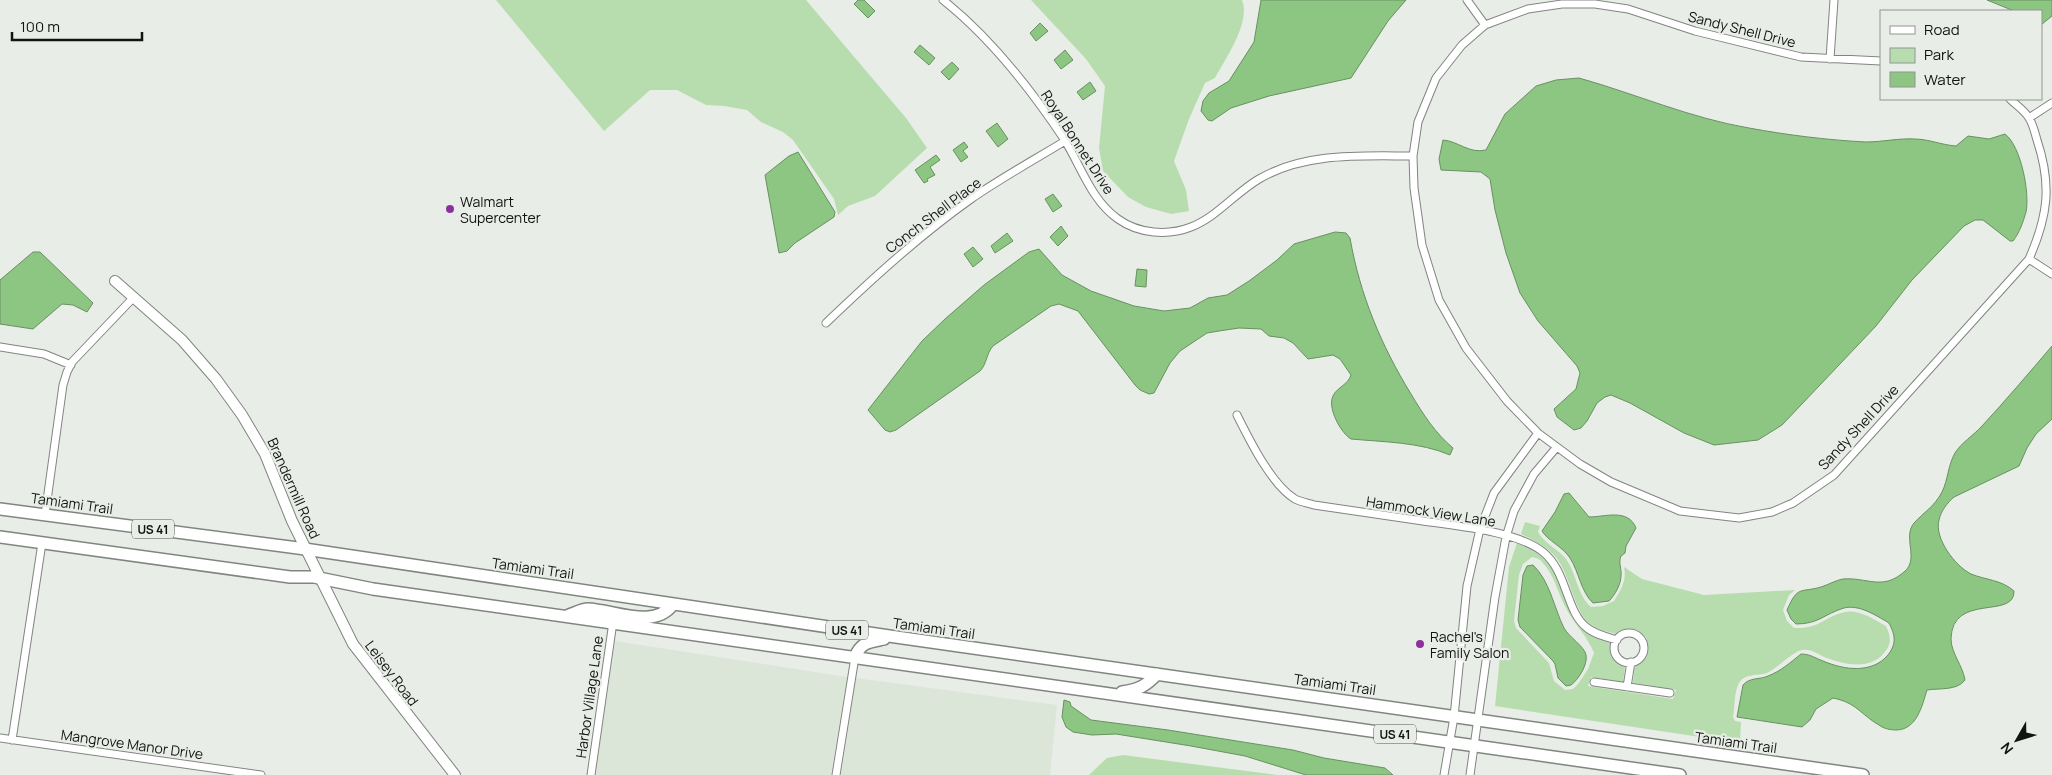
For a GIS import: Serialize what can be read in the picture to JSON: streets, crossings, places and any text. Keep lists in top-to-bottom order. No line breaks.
{"streets":{"main road":["Tamiami Trail","US 41"],"street":["Sandy Shell Drive","Royal Bonnet Drive","Conch Shell Place","Brandermill Road","Hammock View Lane","Leisey Road","Harbor Village Lane","Mangrove Manor Drive"]},"crossings":[["Sandy Shell Drive","Royal Bonnet Drive"],["Royal Bonnet Drive","Conch Shell Place"],["Brandermill Road","Tamiami Trail"],["Brandermill Road","US 41"],["Brandermill Road","Leisey Road"],["US 41","Leisey Road"],["US 41","Harbor Village Lane"]],"places":["Walmart Supercenter","Rachel's Family Salon"],"legend":["Road","Park","Water"],"scale_bar":"100 m","north":"bottom left"}
